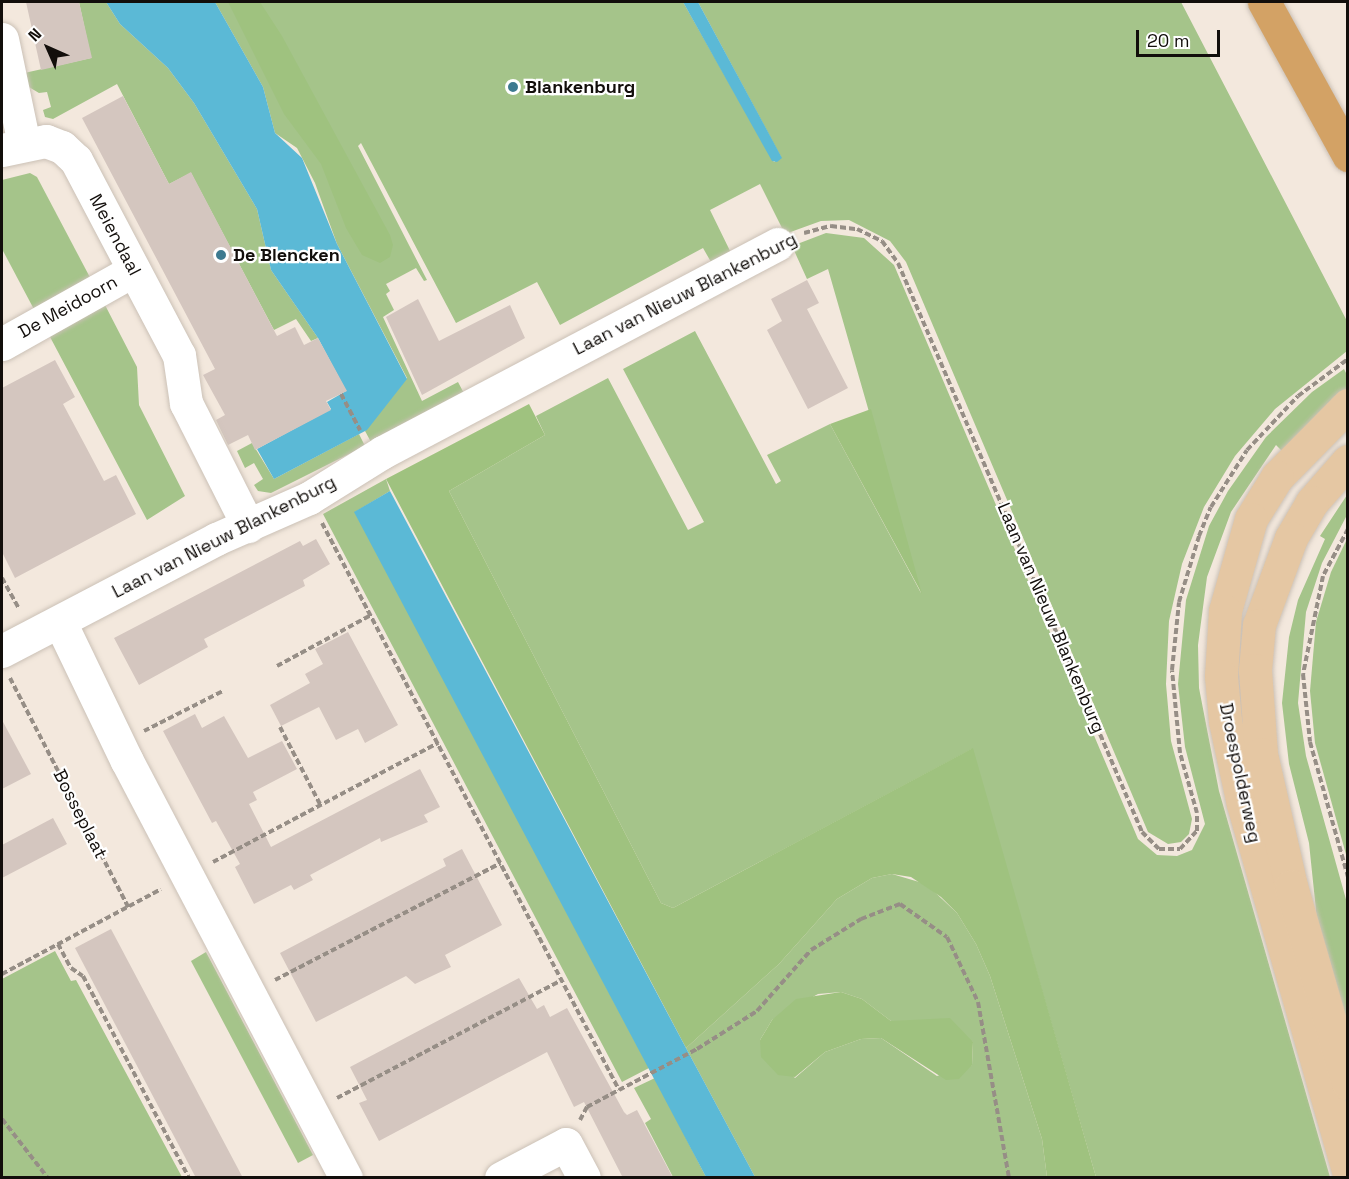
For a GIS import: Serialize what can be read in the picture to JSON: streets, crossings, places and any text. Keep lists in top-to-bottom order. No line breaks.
{"streets":{"main road":["Droespolderweg"],"street":["Meiendaal","Laan van Nieuw Blankenburg","De Meidoorn"],"path":["Bosseplaat"]},"crossings":[["Meiendaal","Laan van Nieuw Blankenburg"],["Meiendaal","De Meidoorn"],["Laan van Nieuw Blankenburg","Bosseplaat"]],"places":["Blankenburg","De Blencken"],"scale_bar":"20 m","north":"top left"}
